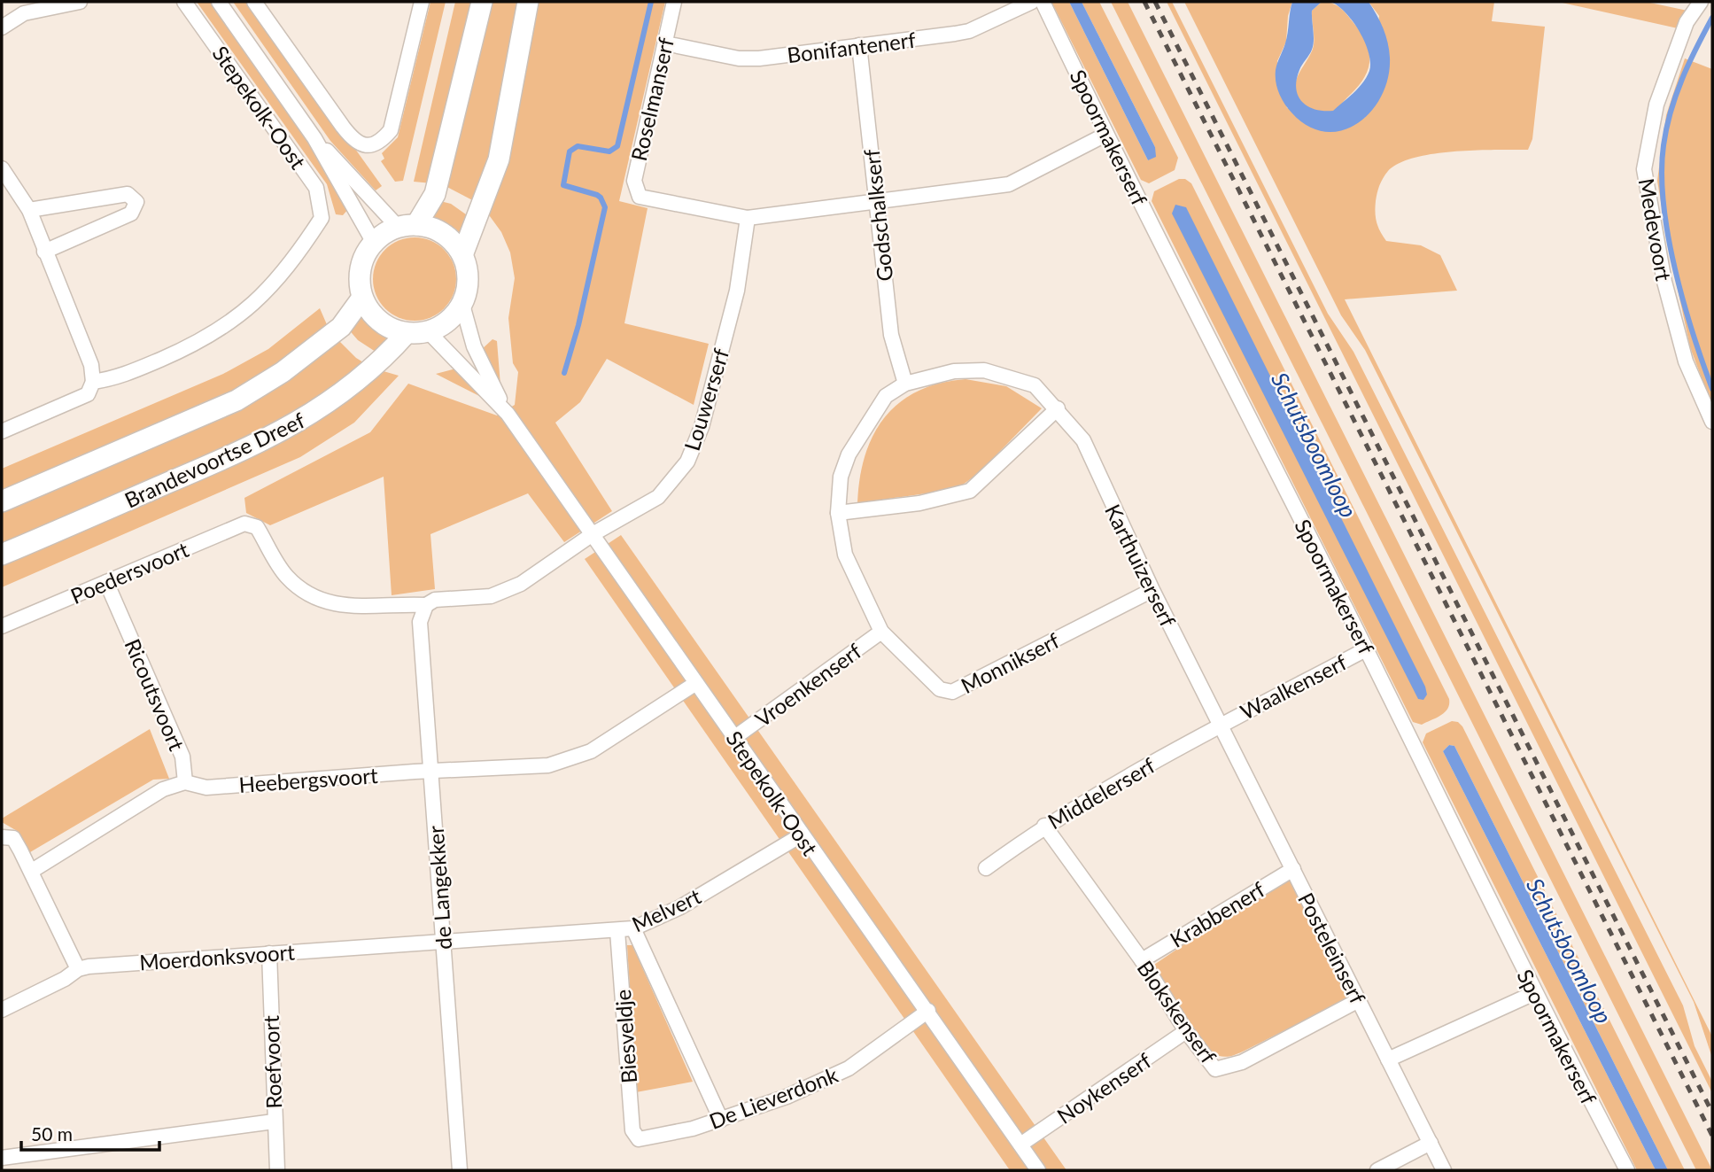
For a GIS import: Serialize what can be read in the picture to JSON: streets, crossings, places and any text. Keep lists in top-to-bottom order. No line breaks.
{"streets":{"main road":["Brandevoortse Dreef"],"street":["Bonifantenerf","Roselmanserf","Stepekolk-Oost","Spoormakerserf","Godschalkserf","Medevoort","Louwerserf","Karthuizerserf","Poedersvoort","Monnikserf","Vroenkenserf","Waalkenserf","Ricoutsvoort","Heebergsvoort","Middelerserf","de Langekker","Melvert","Krabbenerf","Posteleinserf","Moerdonksvoort","Blokskenserf","Biesveldje","Roefvoort","Noykenserf","De Lieverdonk"]},"crossings":[["Bonifantenerf","Roselmanserf"],["Bonifantenerf","Godschalkserf"],["Roselmanserf","Louwerserf"],["Stepekolk-Oost","Louwerserf"],["Stepekolk-Oost","Brandevoortse Dreef"],["Stepekolk-Oost","Vroenkenserf"],["Stepekolk-Oost","Heebergsvoort"],["Stepekolk-Oost","Melvert"],["Stepekolk-Oost","Noykenserf"],["Stepekolk-Oost","De Lieverdonk"],["Spoormakerserf","Waalkenserf"],["Godschalkserf","Karthuizerserf"],["Louwerserf","Poedersvoort"],["Louwerserf","de Langekker"],["Karthuizerserf","Monnikserf"],["Karthuizerserf","Vroenkenserf"],["Karthuizerserf","Waalkenserf"],["Karthuizerserf","Middelerserf"],["Karthuizerserf","Posteleinserf"],["Poedersvoort","Ricoutsvoort"],["Monnikserf","Vroenkenserf"],["Waalkenserf","Middelerserf"],["Waalkenserf","Posteleinserf"],["Ricoutsvoort","Heebergsvoort"],["Heebergsvoort","de Langekker"],["Middelerserf","Posteleinserf"],["Middelerserf","Blokskenserf"],["de Langekker","Melvert"],["de Langekker","Moerdonksvoort"],["Melvert","Moerdonksvoort"],["Melvert","Biesveldje"],["Krabbenerf","Posteleinserf"],["Krabbenerf","Blokskenserf"],["Posteleinserf","Blokskenserf"],["Moerdonksvoort","Roefvoort"],["Blokskenserf","Noykenserf"],["Biesveldje","De Lieverdonk"]],"water":["Schutsboomloop"],"scale_bar":"50 m"}
